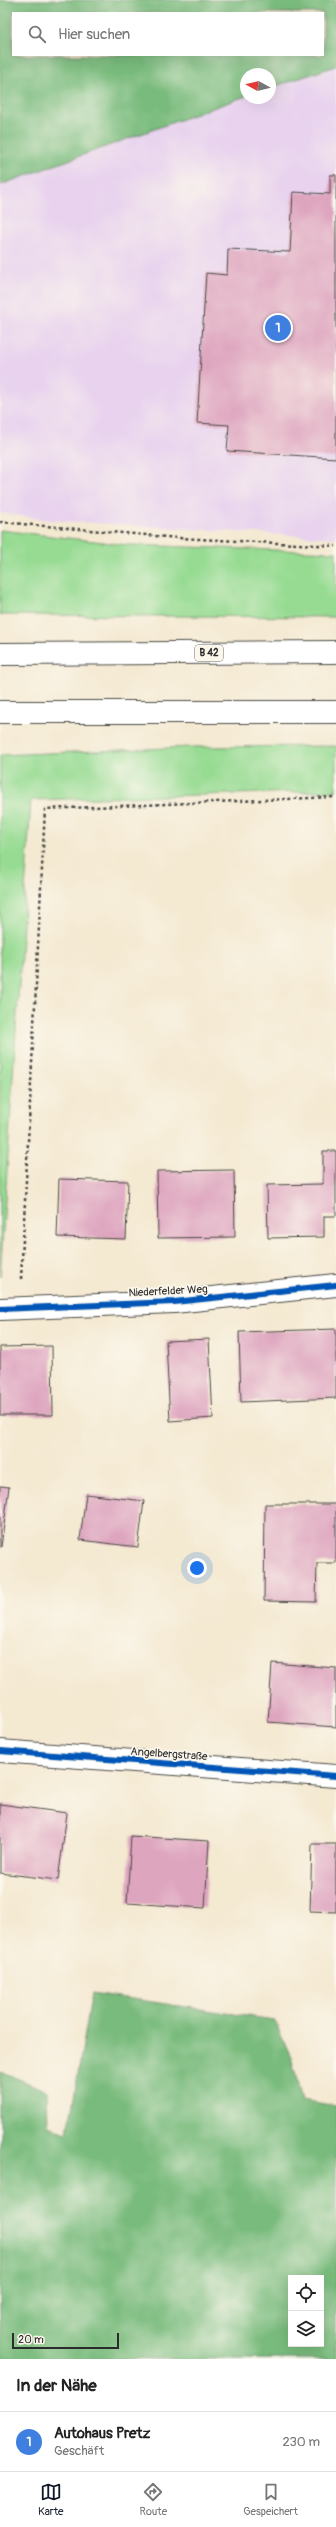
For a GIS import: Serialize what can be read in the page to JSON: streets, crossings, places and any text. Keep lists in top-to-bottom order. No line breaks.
{"streets":{"main road":["B 42","Niederfelder Weg","Angelbergstraße"]},"scale_bar":"20 m","north":"left","page":{"search":"Hier suchen","pins":"1","scale":"20 m","heading":"In der Nähe","list":[{"mark":"1","name":"Autohaus Pretz","note":"Geschäft","value":"230 m"}],"nav":["Karte","Route","Gespeichert"]}}
